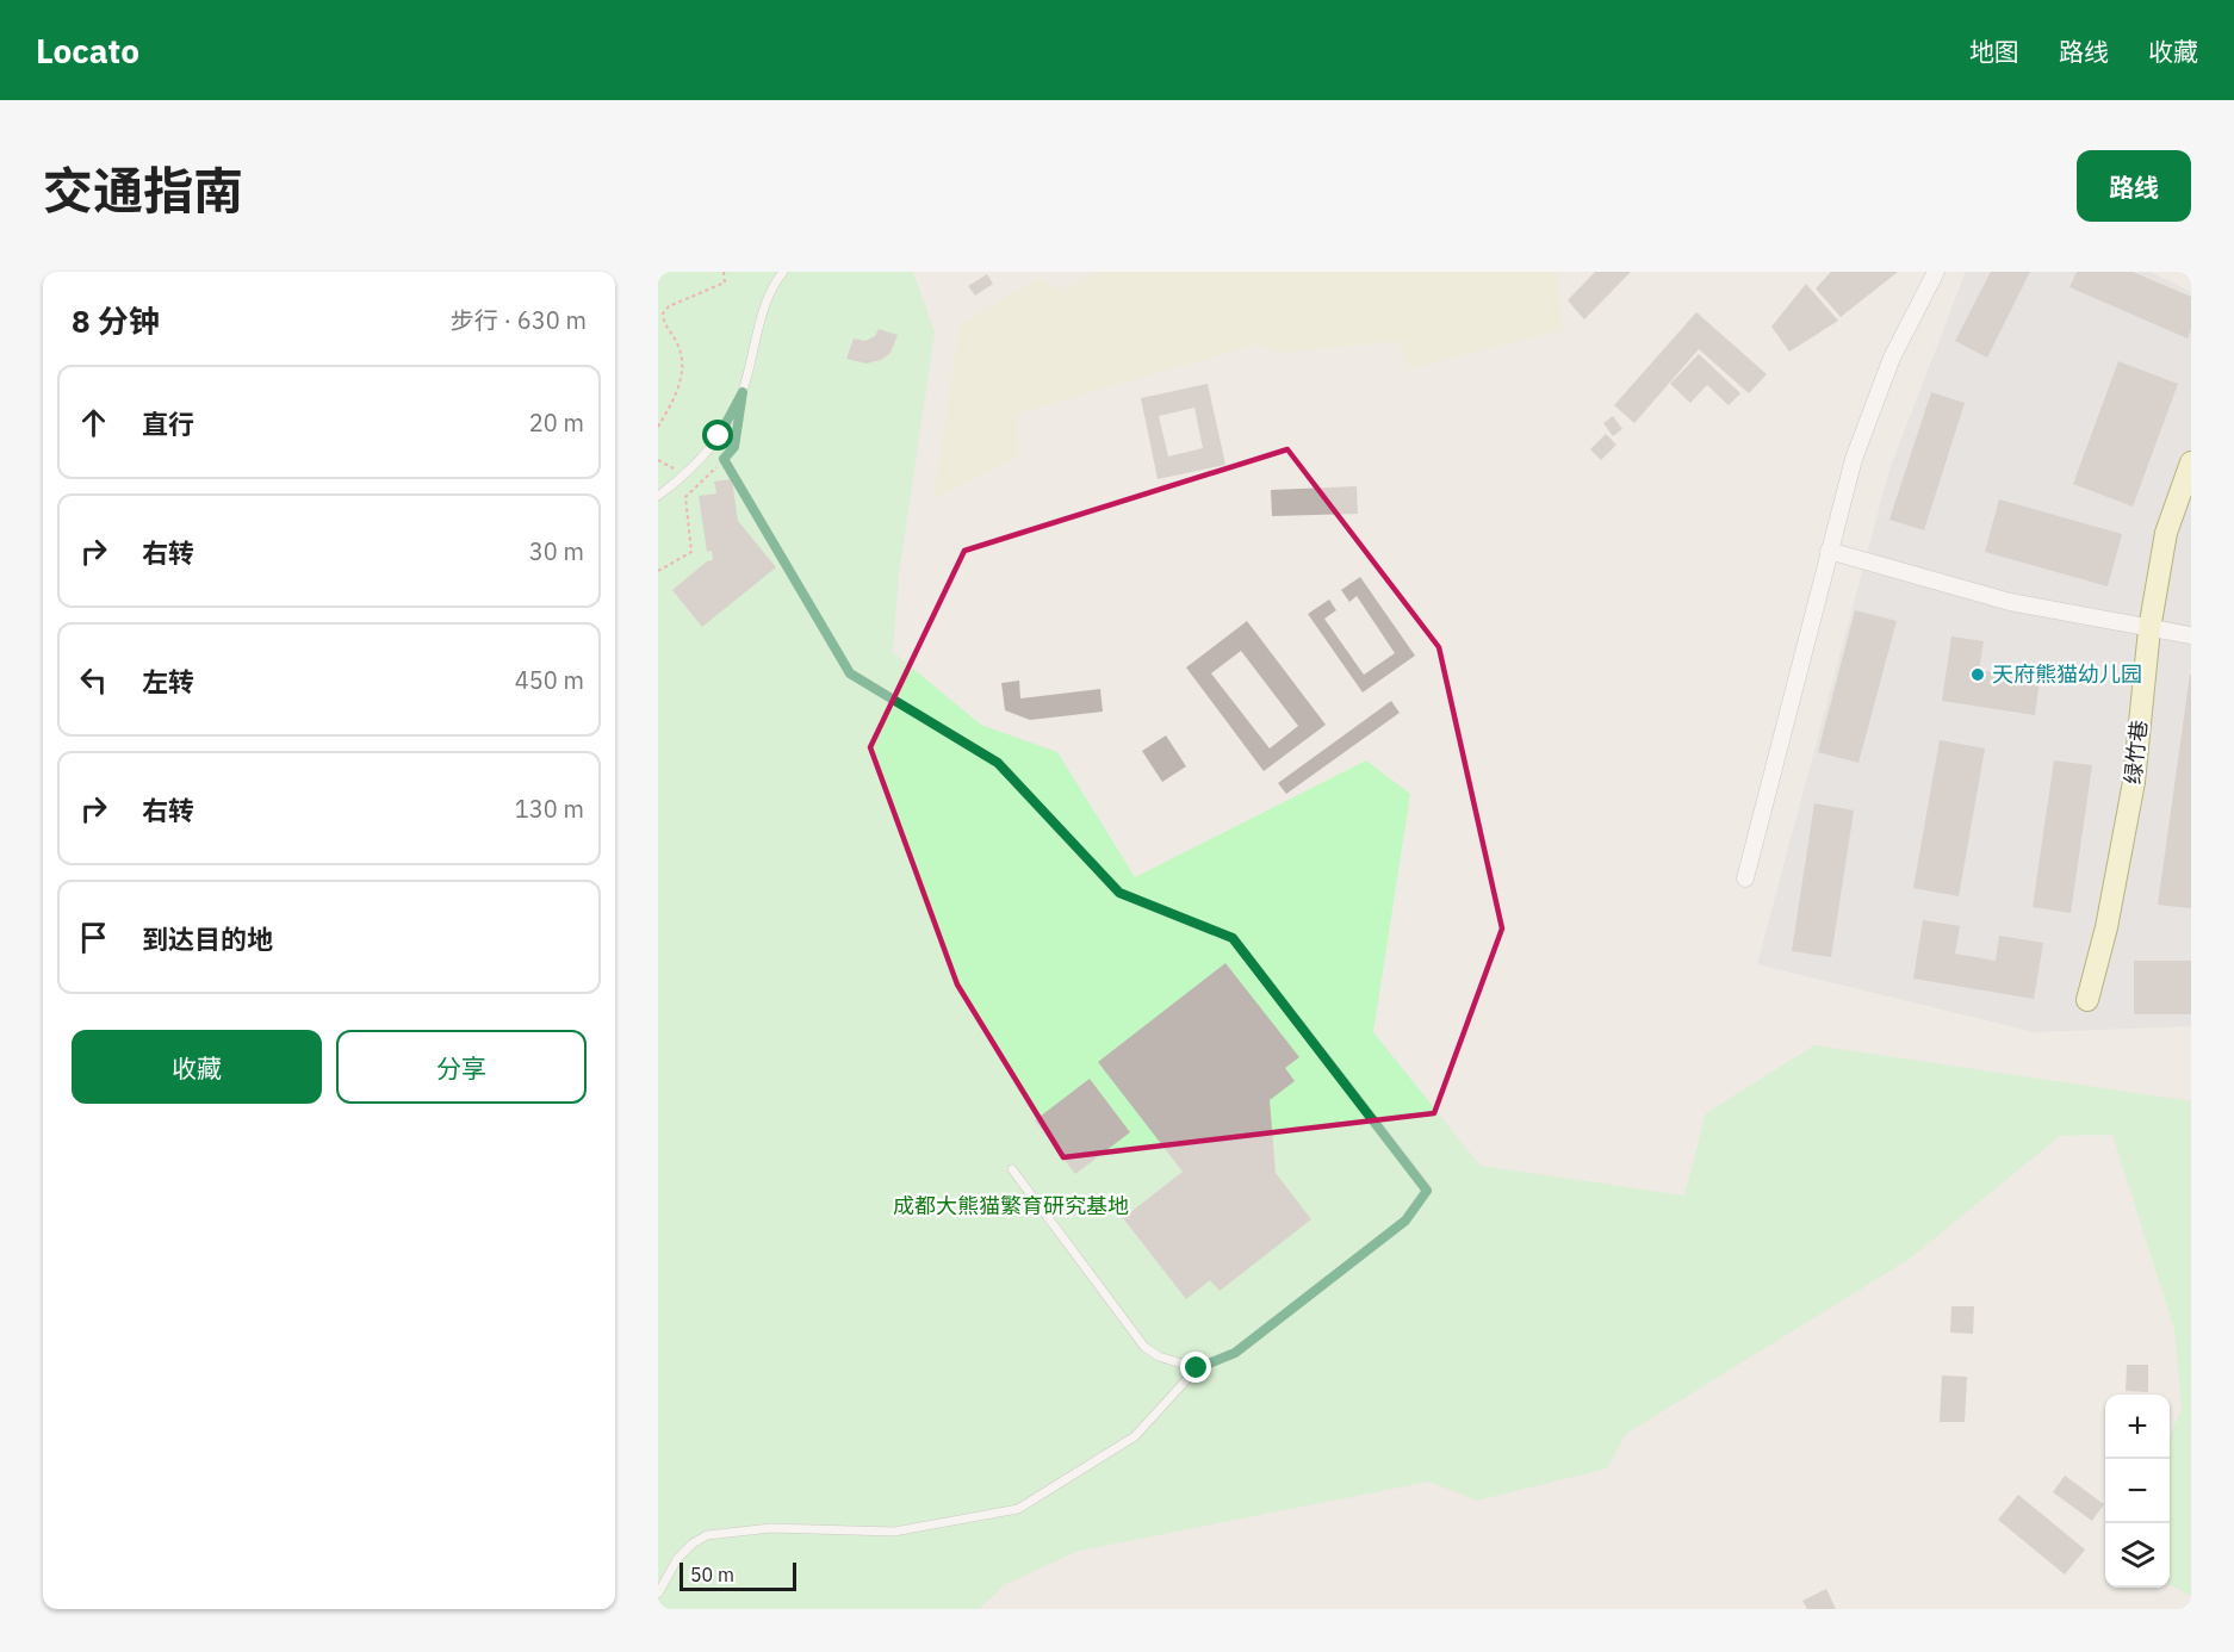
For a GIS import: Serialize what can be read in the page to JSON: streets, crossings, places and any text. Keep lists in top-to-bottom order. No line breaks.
{"streets":{"street":["绿竹巷"]},"parks":["成都大熊猫繁育研究基地"],"places":["天府熊猫幼儿园"],"scale_bar":"50 m","page":{"header":"Locato","nav":["地图","路线","收藏"],"title":"交通指南","buttons":["路线",["收藏","分享"]],"heading":["8 分钟","步行 · 630 m"],"list":[["直行","20 m"],["右转","30 m"],["左转","450 m"],["右转","130 m"],"到达目的地"],"map_buttons":["+","−"],"scale":"50 m"}}
